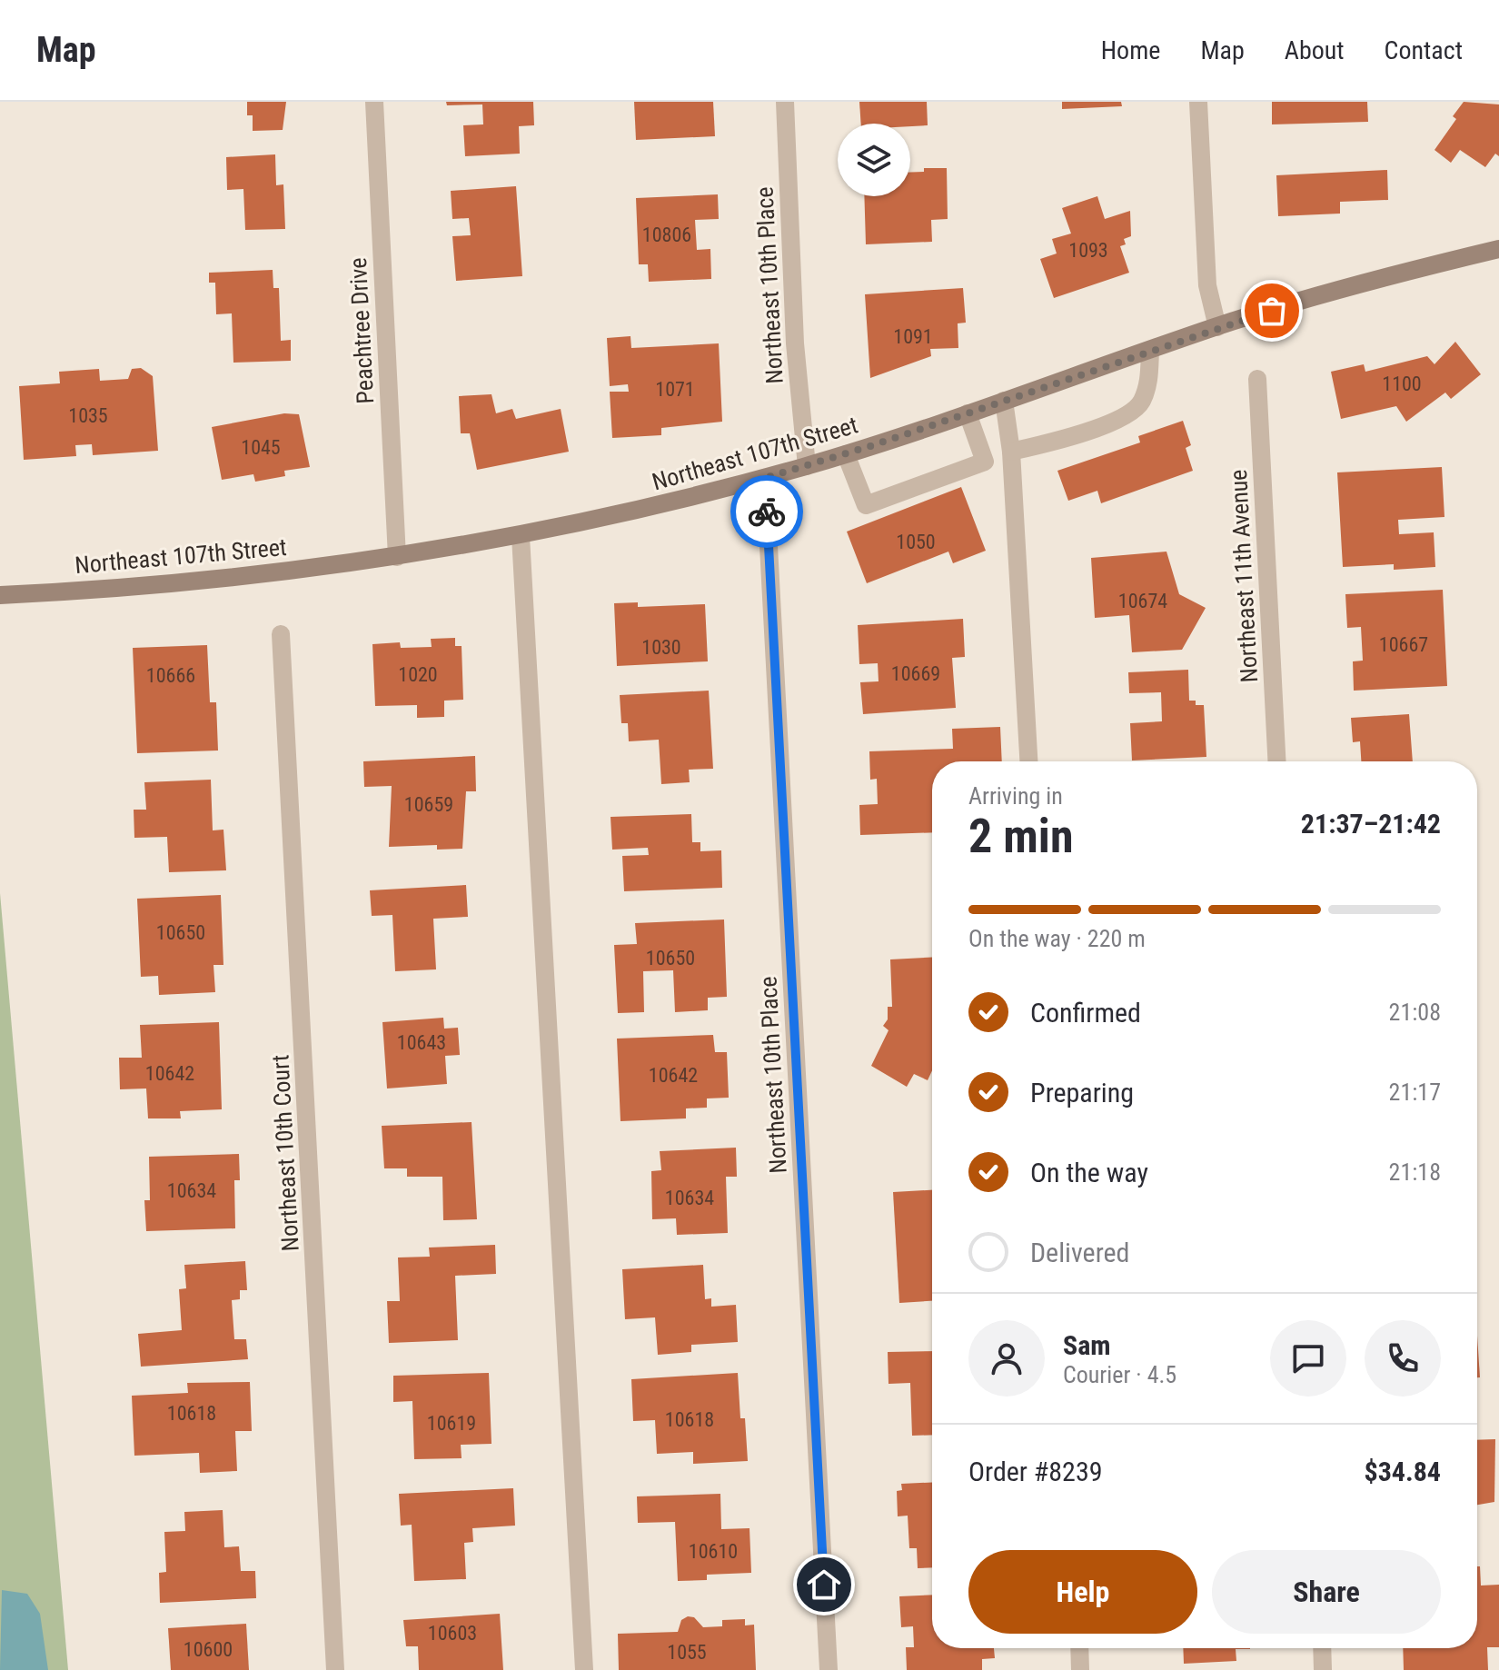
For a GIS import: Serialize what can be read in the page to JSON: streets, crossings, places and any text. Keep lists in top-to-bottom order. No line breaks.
{"streets":{"street":["Northeast 10th Place","Peachtree Drive","Northeast 107th Street","Northeast 11th Avenue","Northeast 10th Court"]},"crossings":[["Northeast 10th Place","Northeast 107th Street"],["Peachtree Drive","Northeast 107th Street"]],"house_numbers":["10806","1093","1091","1100","1071","1035","1045","1050","10674","10667","1030","10669","1020","10666","10659","10650","10650","10643","10642","10642","10634","10634","10618","10618","10619","10610","10603","10600","1055"],"page":{"header":"Map","nav":["Home","Map","About","Contact"],"heading":["2 min","Arriving in","21:37–21:42"],"panel":["Sam","Courier · 4.5","Order #8239","$34.84"],"bar":"On the way · 220 m","list":[["Confirmed","21:08"],["Preparing","21:17"],["On the way","21:18"],"Delivered"],"buttons":["Help","Share"]}}
